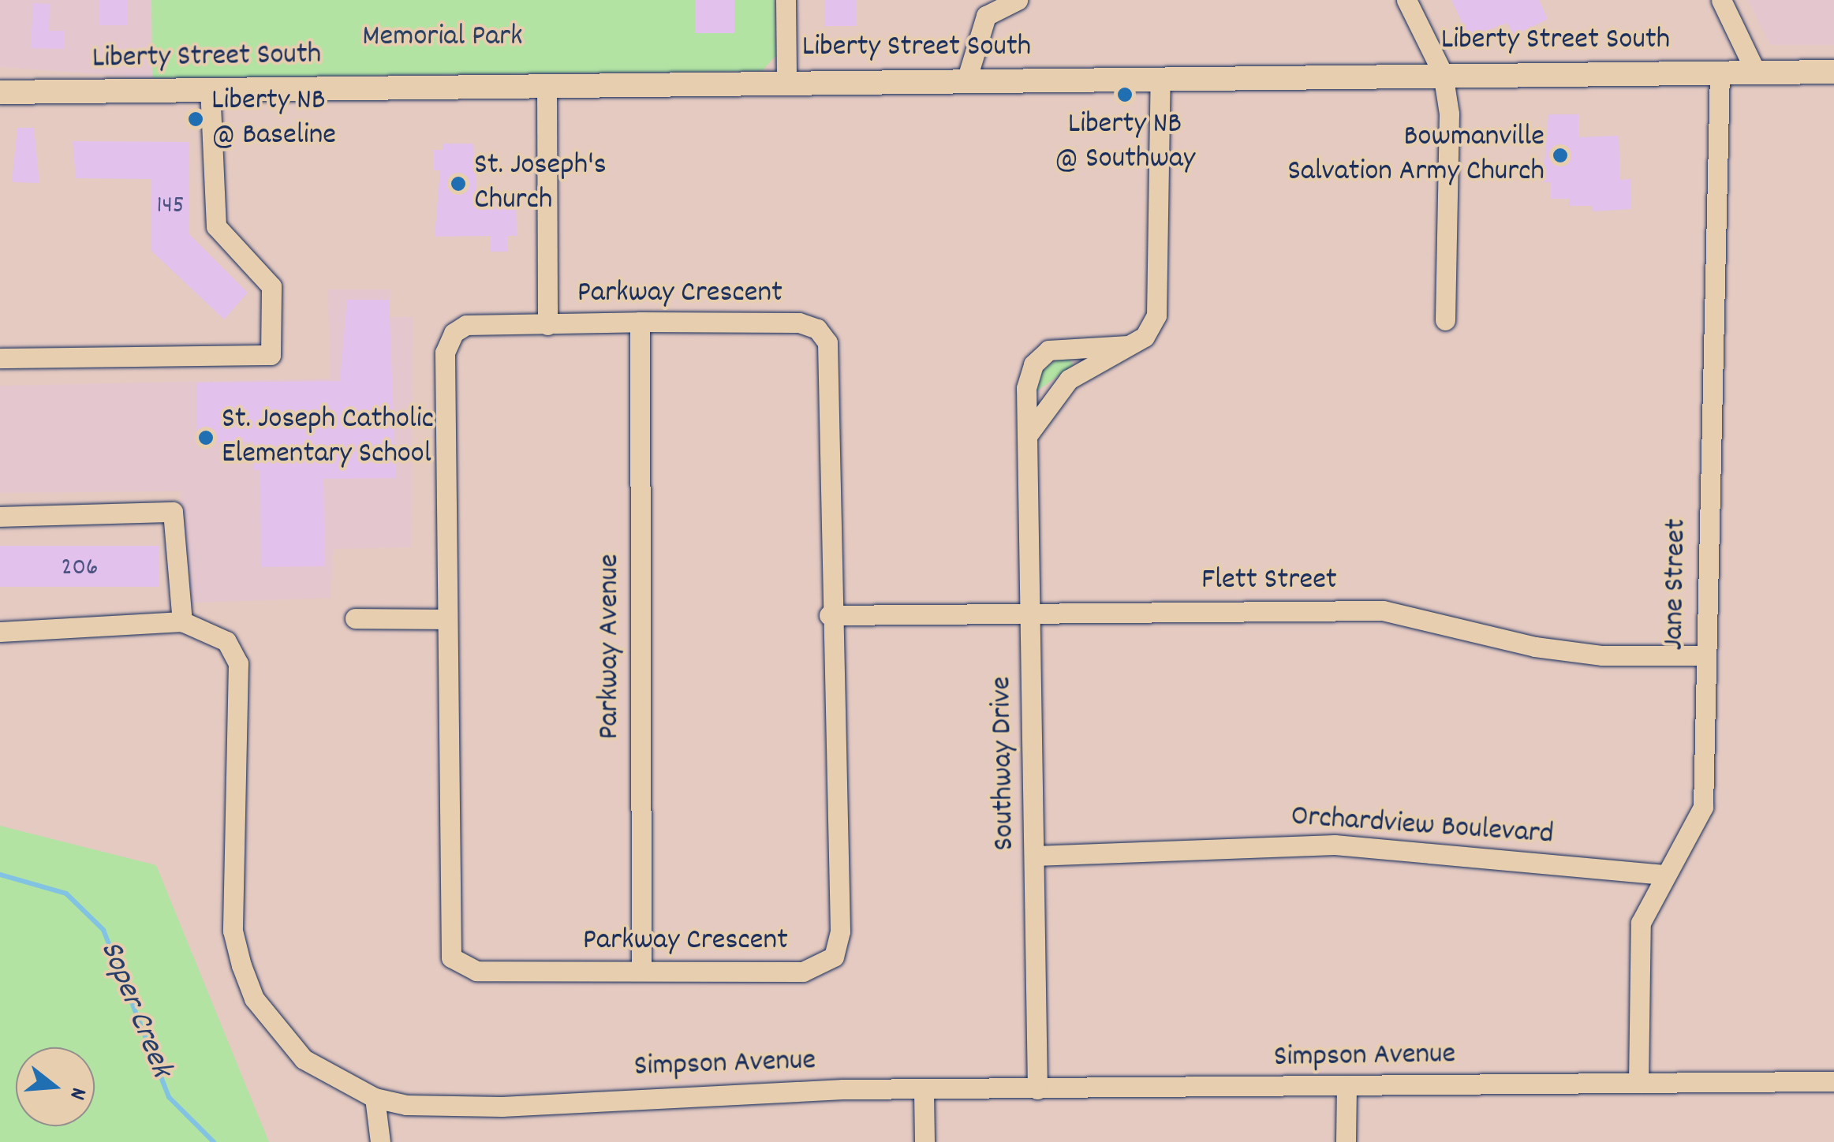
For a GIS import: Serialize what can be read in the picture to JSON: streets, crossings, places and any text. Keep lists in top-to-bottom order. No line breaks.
{"streets":{"main road":["Liberty Street South"],"street":["Parkway Crescent","Flett Street","Jane Street","Parkway Avenue","Southway Drive","Orchardview Boulevard","Simpson Avenue"]},"crossings":[["Liberty Street South","Parkway Crescent"],["Liberty Street South","Jane Street"],["Parkway Crescent","Flett Street"],["Parkway Crescent","Parkway Avenue"],["Flett Street","Jane Street"],["Flett Street","Southway Drive"],["Jane Street","Orchardview Boulevard"],["Jane Street","Simpson Avenue"],["Southway Drive","Orchardview Boulevard"],["Southway Drive","Simpson Avenue"]],"water":["Soper Creek"],"parks":["Memorial Park"],"places":["Liberty NB @ Southway","Liberty NB @ Baseline","Bowmanville Salvation Army Church","St. Joseph's Church","St. Joseph Catholic Elementary School"],"house_numbers":["145","206"],"north":"right"}
